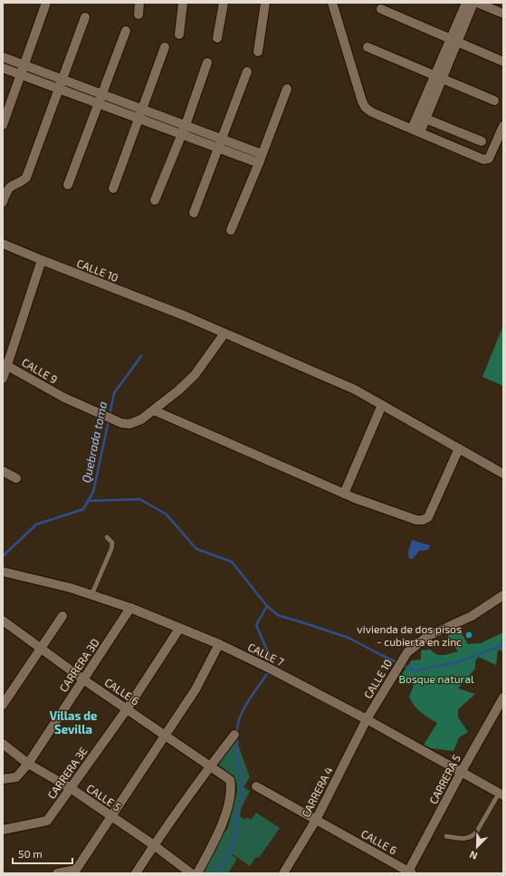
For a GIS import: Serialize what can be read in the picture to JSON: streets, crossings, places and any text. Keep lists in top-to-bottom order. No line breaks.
{"streets":{"street":["CALLE 10","CALLE 9","CALLE 7","CARRERA 3D","CALLE 6","CARRERA 3E","CARRERA 5","CARRERA 4","CALLE 5"]},"crossings":[["CALLE 10","CALLE 9"],["CALLE 10","CALLE 7"],["CALLE 10","CARRERA 4"],["CALLE 7","CARRERA 3D"],["CALLE 7","CARRERA 3E"],["CALLE 7","CARRERA 5"],["CALLE 7","CARRERA 4"],["CARRERA 3D","CALLE 6"],["CARRERA 3D","CALLE 5"],["CALLE 6","CARRERA 3E"],["CALLE 6","CARRERA 5"],["CALLE 6","CARRERA 4"],["CARRERA 3E","CALLE 5"]],"districts":["Villas de Sevilla"],"water":["Quebrada toma"],"parks":["Bosque natural"],"places":["vivienda de dos pisos - cubierta en zinc"],"scale_bar":"50 m","north":"bottom left"}
